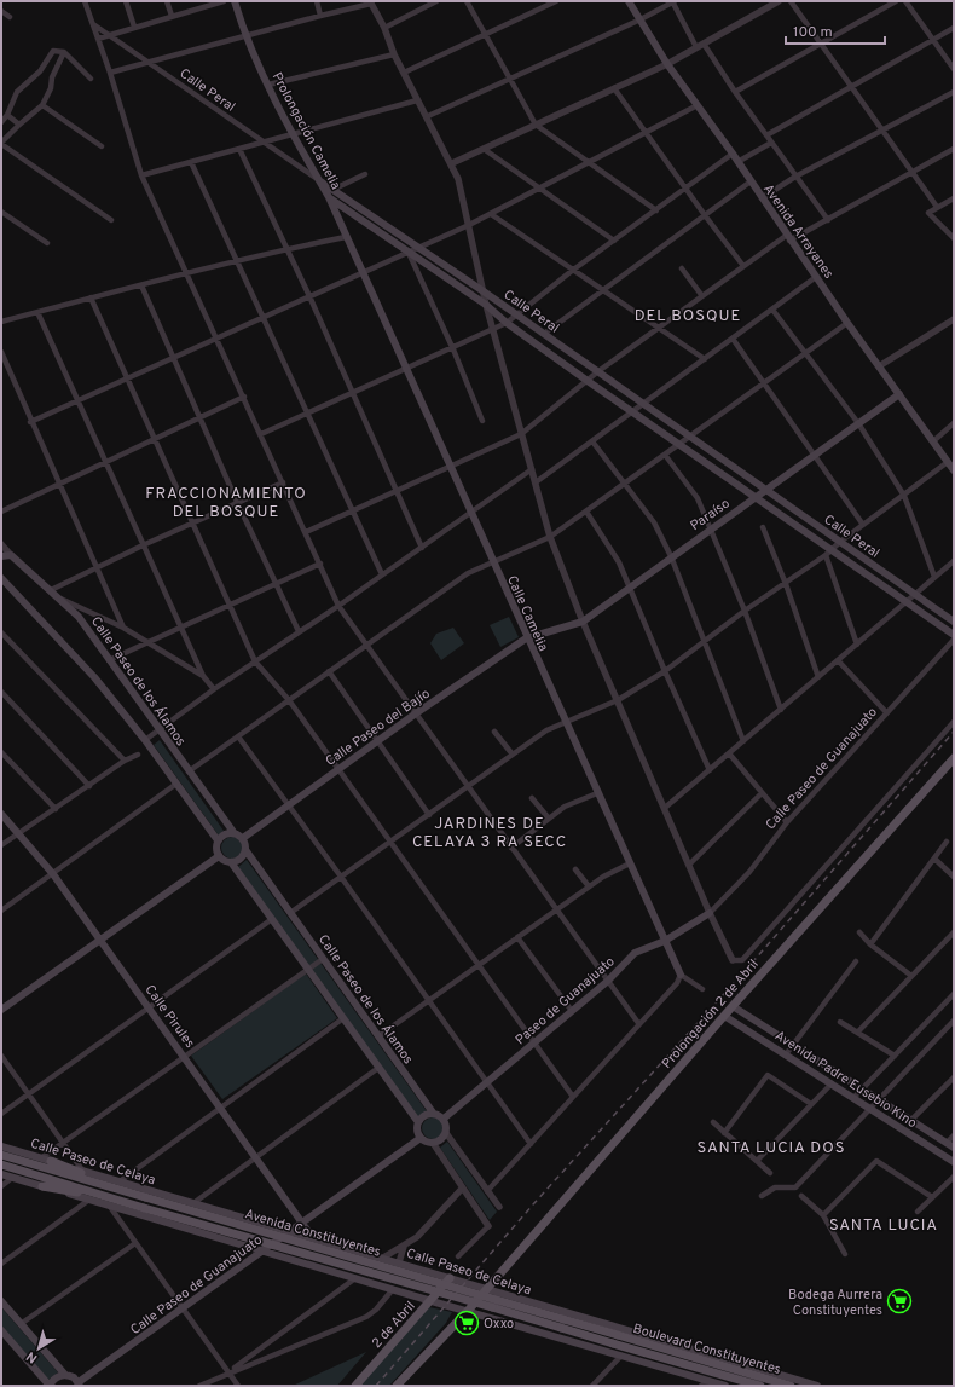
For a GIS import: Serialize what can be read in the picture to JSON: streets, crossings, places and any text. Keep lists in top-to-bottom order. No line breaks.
{"streets":{"main road":["Calle Peral","Prolongación Camelia","Avenida Arrayanes","Paraíso","Calle Camelia","Calle Paseo de los Álamos","Calle Paseo del Bajío","Calle Paseo de Guanajuato","Paseo de Guanajuato","Prolongación 2 de Abril","Calle Pirules","Avenida Padre Eusebio Kino","Calle Paseo de Celaya","Avenida Constituyentes","2 de Abril","Boulevard Constituyentes"]},"crossings":[["Calle Peral","Prolongación Camelia"],["Calle Peral","Paraíso"],["Prolongación Camelia","Calle Camelia"],["Avenida Arrayanes","Paraíso"],["Paraíso","Calle Camelia"],["Paraíso","Calle Paseo del Bajío"],["Calle Camelia","Calle Paseo del Bajío"],["Calle Camelia","Paseo de Guanajuato"],["Calle Paseo de los Álamos","Calle Paseo del Bajío"],["Calle Paseo de los Álamos","Calle Paseo de Guanajuato"],["Calle Paseo de los Álamos","Paseo de Guanajuato"],["Calle Paseo de Guanajuato","Paseo de Guanajuato"],["Calle Paseo de Guanajuato","Calle Pirules"],["Calle Paseo de Guanajuato","Calle Paseo de Celaya"],["Prolongación 2 de Abril","Avenida Padre Eusebio Kino"],["Prolongación 2 de Abril","Calle Paseo de Celaya"],["Calle Pirules","Calle Paseo de Celaya"],["Calle Paseo de Celaya","Avenida Constituyentes"],["Calle Paseo de Celaya","2 de Abril"],["Calle Paseo de Celaya","Boulevard Constituyentes"],["Avenida Constituyentes","Boulevard Constituyentes"]],"districts":["DEL BOSQUE","FRACCIONAMIENTO DEL BOSQUE","JARDINES DE CELAYA 3 RA SECC","SANTA LUCIA DOS","SANTA LUCIA"],"places":{"supermarket":["Bodega Aurrera Constituyentes","Oxxo"]},"scale_bar":"100 m","north":"bottom left"}
